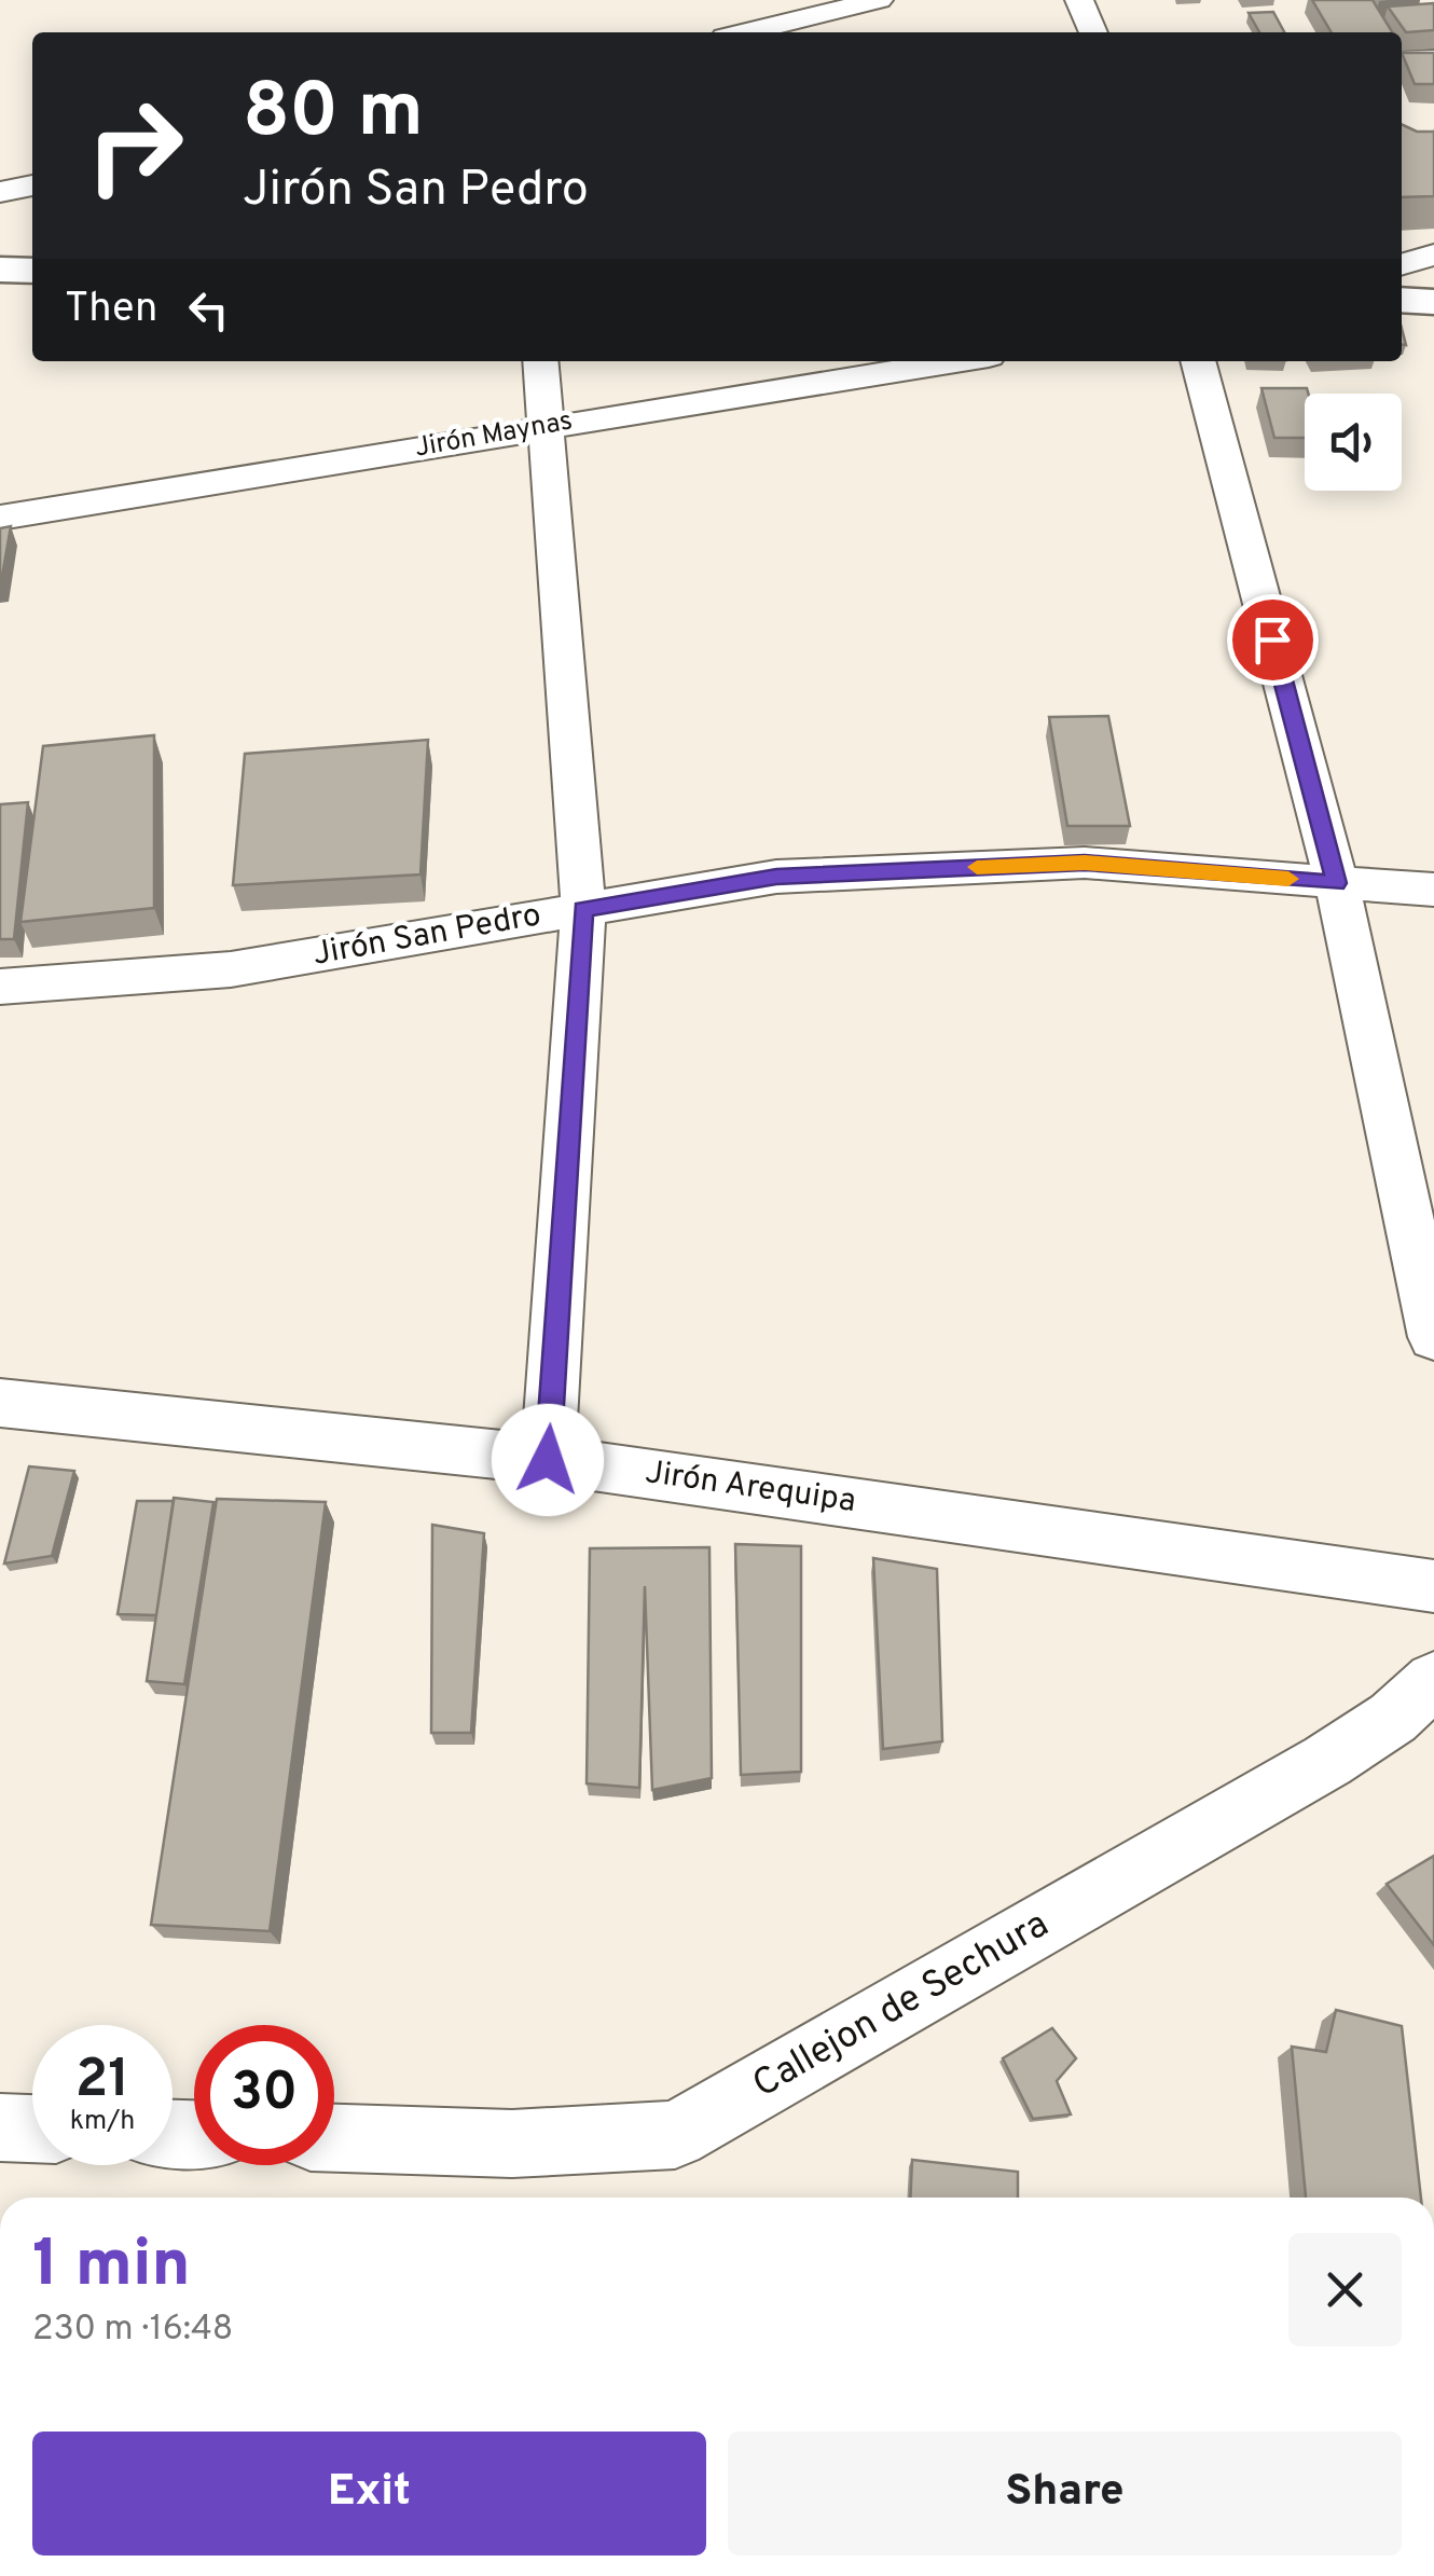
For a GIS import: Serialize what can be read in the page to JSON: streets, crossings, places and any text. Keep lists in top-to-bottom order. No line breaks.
{"streets":{"street":["Jirón Maynas","Jirón San Pedro","Jirón Arequipa","Callejon de Sechura"]},"page":{"turn":["80 m","Jirón San Pedro"],"then":"Then","speed":"21 km/h","limit":"30","heading":["1 min","230 m · 16:48"],"buttons":["Exit","Share"]}}
